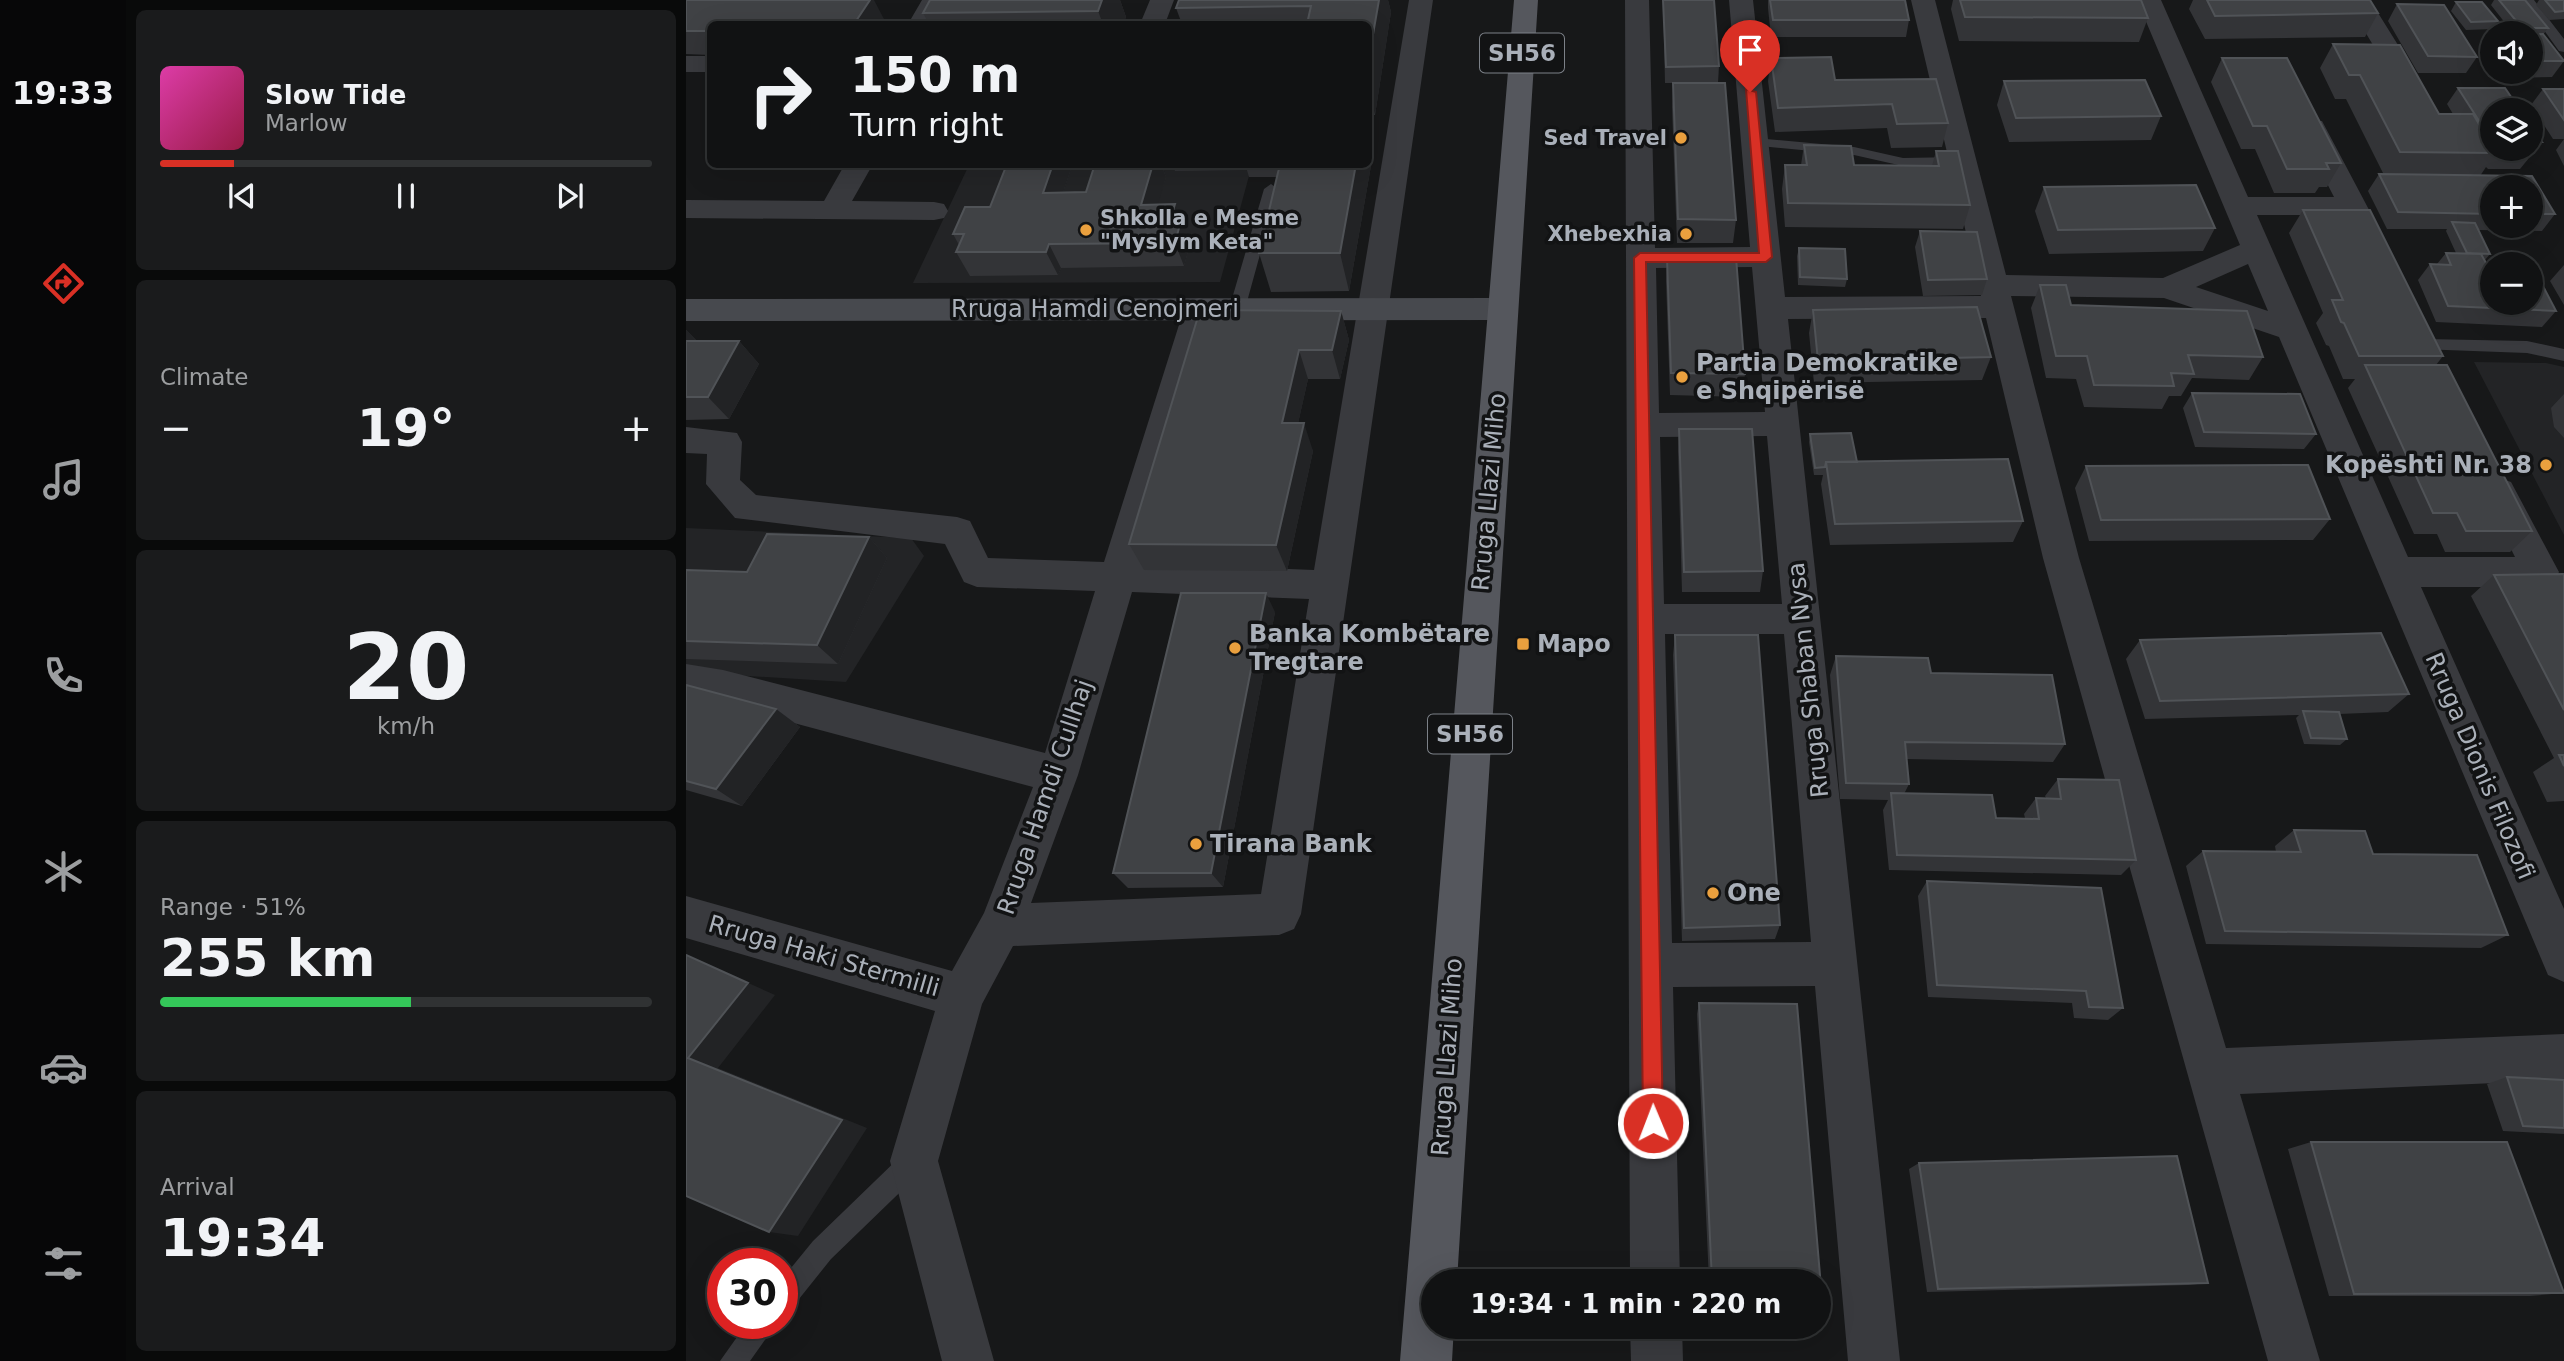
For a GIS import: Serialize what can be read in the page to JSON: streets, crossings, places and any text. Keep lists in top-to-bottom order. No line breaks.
{"streets":{"main road":["SH56","Rruga Llazi Miho"],"street":["Rruga Hamdi Cenojmeri","Rruga Shaban Nysa","Rruga Dionis Filozofi","Rruga Hamdi Cullhaj","Rruga Haki Stermilli"]},"crossings":[["Rruga Hamdi Cenojmeri","Rruga Llazi Miho"],["Rruga Hamdi Cenojmeri","Rruga Hamdi Cullhaj"],["Rruga Hamdi Cullhaj","Rruga Haki Stermilli"]],"places":{"other":["Sed Travel","Shkolla e Mesme \"Myslym Keta\"","Xhebexhia","Partia Demokratike e Shqipërisë","Kopështi Nr. 38","Banka Kombëtare Tregtare","Tirana Bank","One"],"transit":["Mapo"]},"page":{"tabs":"19:33","map_buttons":["+","−"],"turn":["150 m","Turn right"],"song":["Slow Tide","Marlow"],"tile":["Climate",["20","km/h"],["Range · 51%","255 km"],["Arrival","19:34"]],"heat":["−","19°","+"],"limit":"30","trip":"19:34 · 1 min · 220 m"}}
